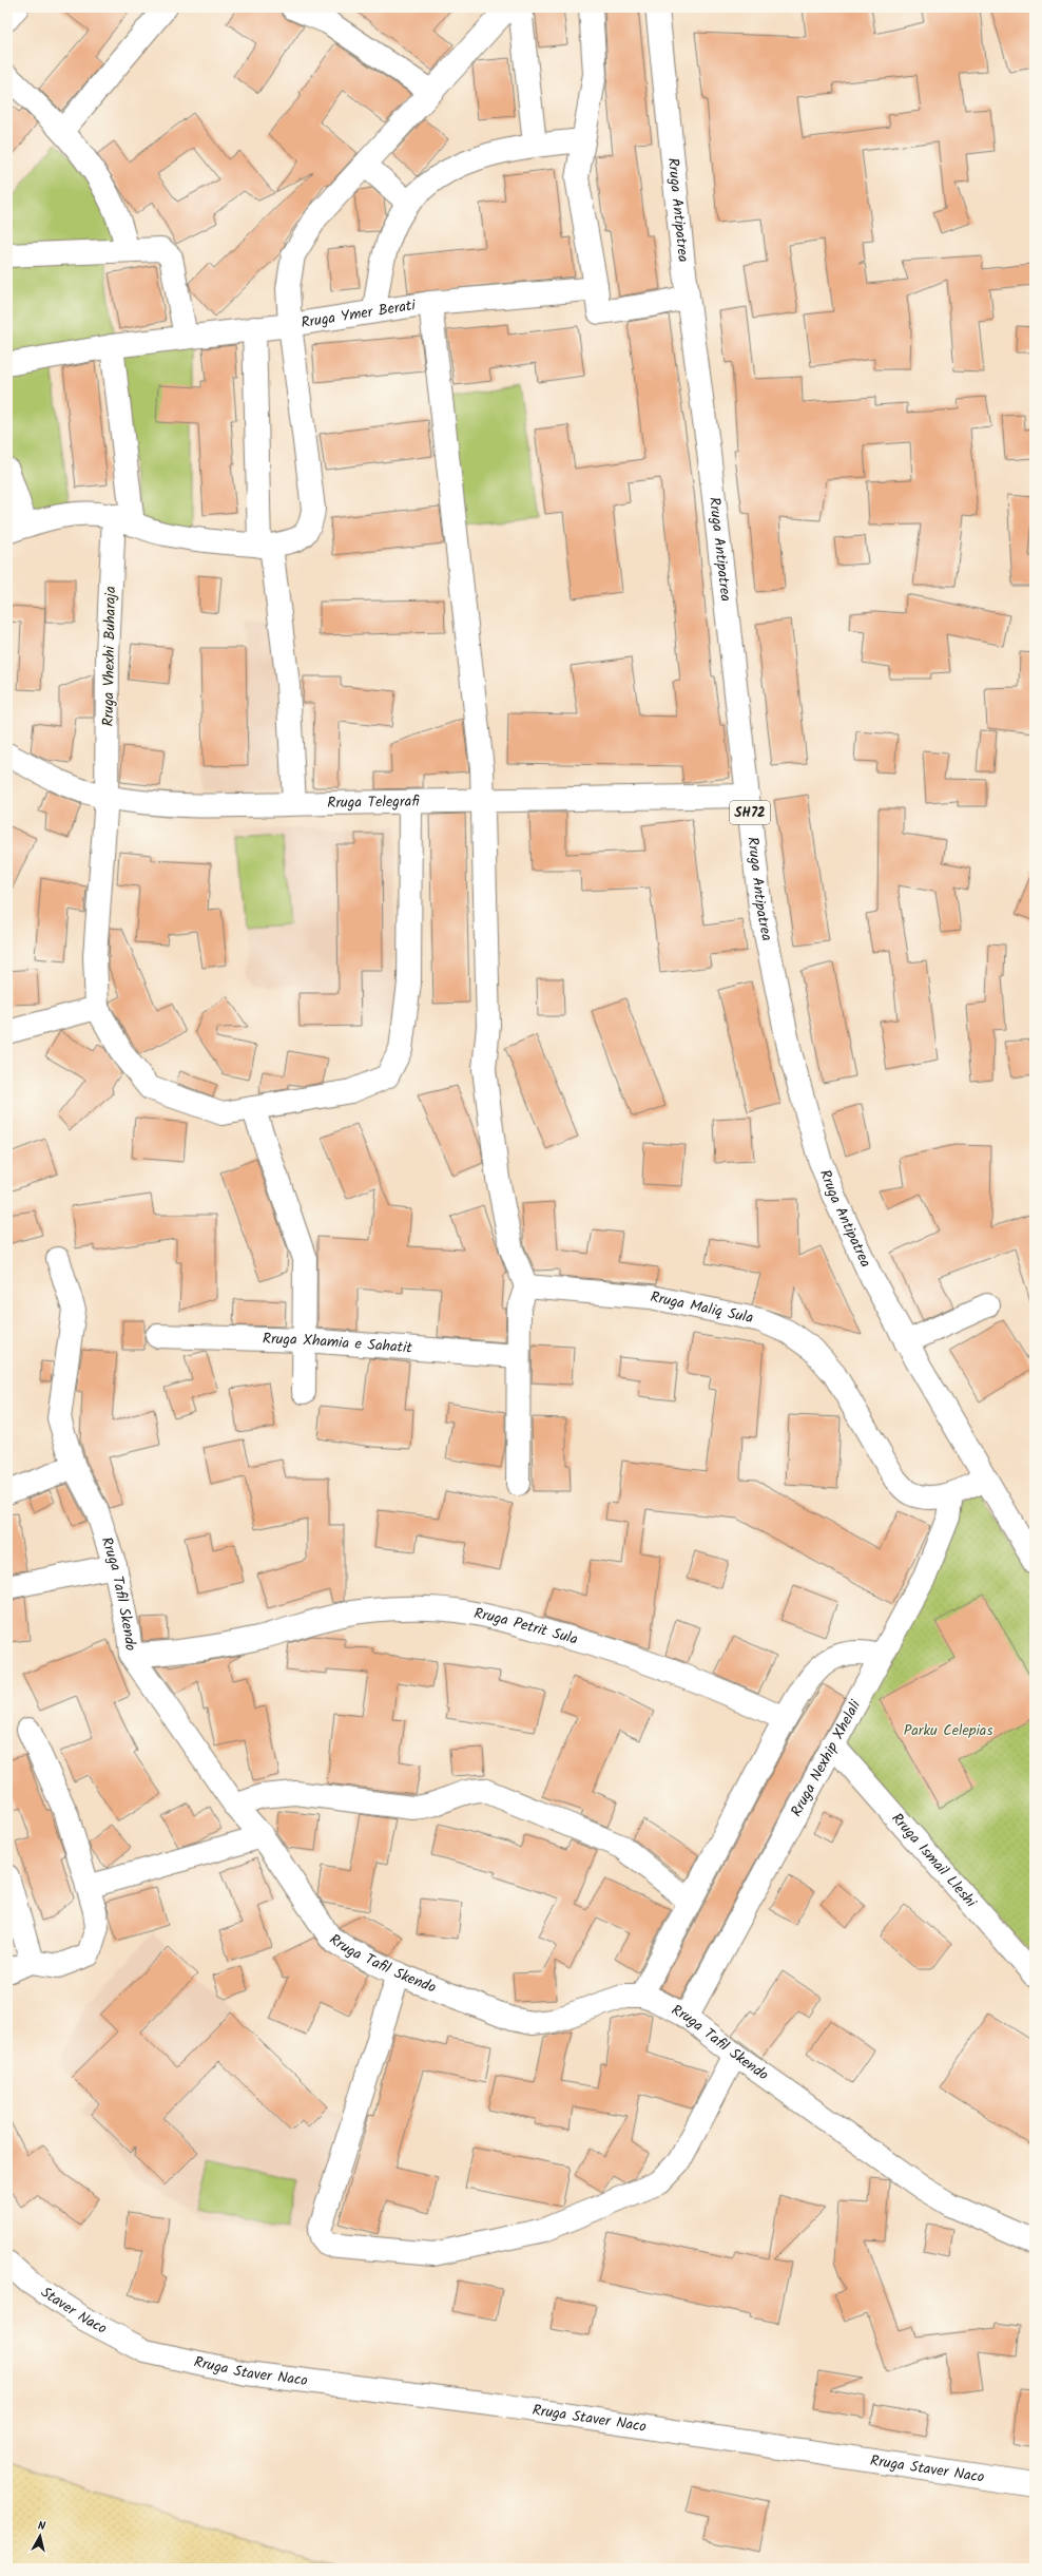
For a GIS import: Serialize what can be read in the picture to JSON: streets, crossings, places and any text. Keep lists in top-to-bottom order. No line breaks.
{"streets":{"street":["Rruga Antipatrea","Rruga Ymer Berati","Rruga Vhexhi Buharaja","Rruga Telegrafi","SH72","Rruga Maliq Sula","Rruga Xhamia e Sahatit","Rruga Tafil Skendo","Rruga Petrit Sula","Rruga Nexhip Xhelali","Rruga Ismail Lleshi","Staver Naco","Rruga Staver Naco"]},"crossings":[["Rruga Antipatrea","Rruga Telegrafi"],["Rruga Antipatrea","Rruga Maliq Sula"],["Rruga Ymer Berati","Rruga Vhexhi Buharaja"],["Rruga Vhexhi Buharaja","Rruga Telegrafi"],["Rruga Maliq Sula","Rruga Nexhip Xhelali"],["Rruga Tafil Skendo","Rruga Petrit Sula"],["Rruga Tafil Skendo","Rruga Nexhip Xhelali"],["Rruga Nexhip Xhelali","Rruga Ismail Lleshi"],["Staver Naco","Rruga Staver Naco"]],"parks":["Parku Celepias"],"north":"top"}
